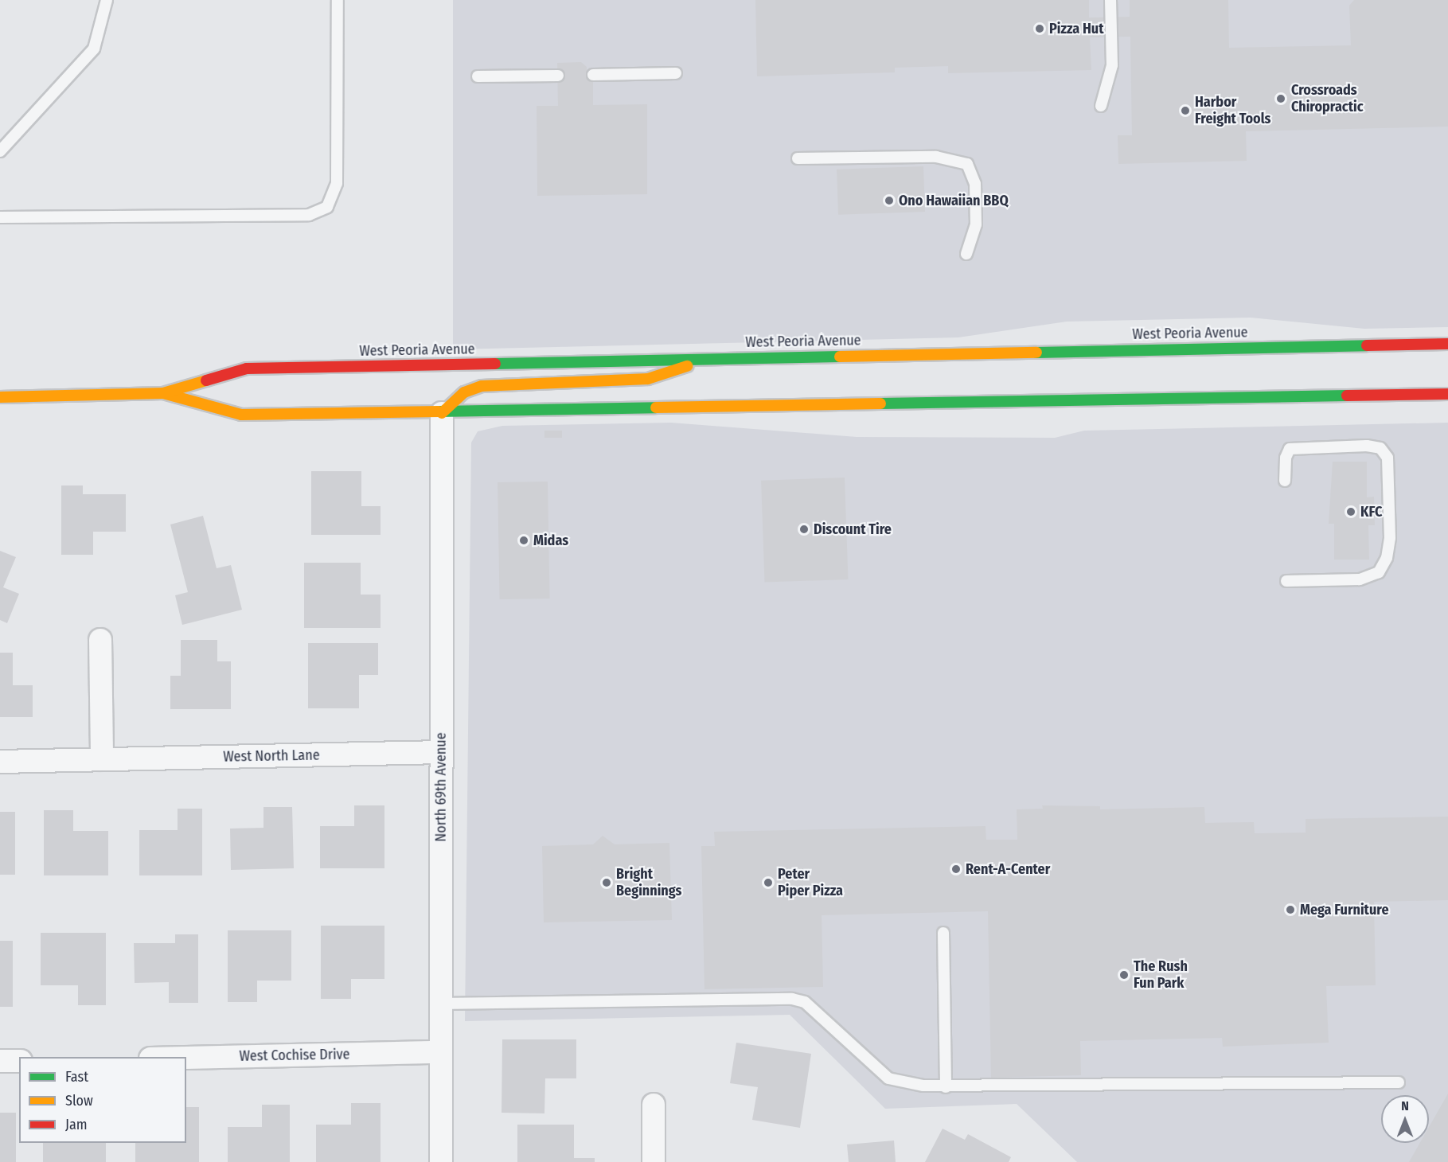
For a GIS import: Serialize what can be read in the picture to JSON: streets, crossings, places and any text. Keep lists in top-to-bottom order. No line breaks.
{"streets":{"main road":["West Peoria Avenue"],"street":["West North Lane","North 69th Avenue","West Cochise Drive"]},"crossings":[["West Peoria Avenue","North 69th Avenue"],["West North Lane","North 69th Avenue"],["North 69th Avenue","West Cochise Drive"]],"places":["Pizza Hut","Crossroads Chiropractic","Harbor Freight Tools","Ono Hawaiian BBQ","KFC","Discount Tire","Midas","Rent-A-Center","Bright Beginnings","Peter Piper Pizza","Mega Furniture","The Rush Fun Park"],"legend":["Fast","Slow","Jam"],"north":"top"}
